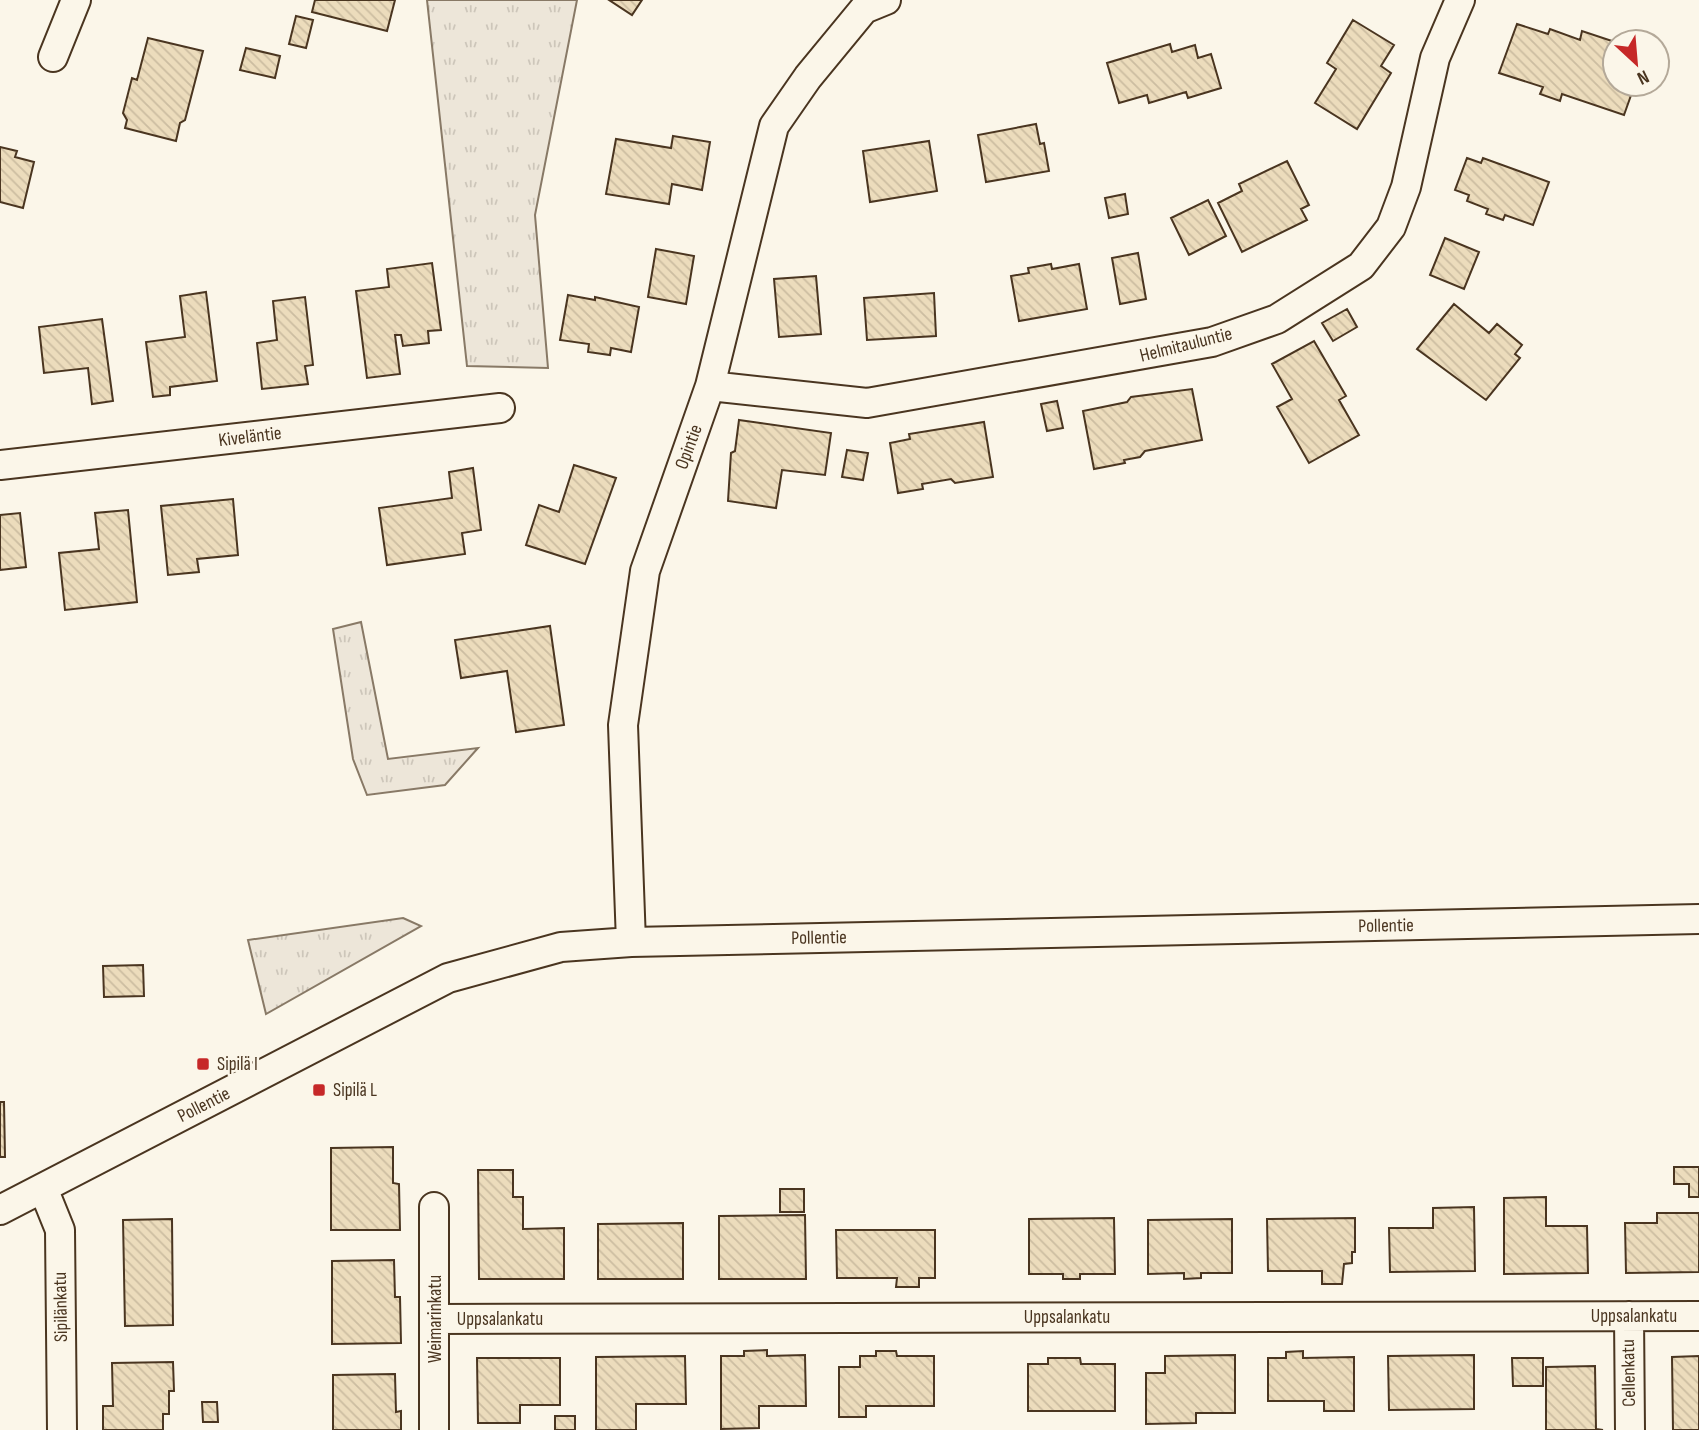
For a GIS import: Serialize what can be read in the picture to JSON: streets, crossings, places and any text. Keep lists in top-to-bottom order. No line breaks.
{"streets":{"street":["Helmitauluntie","Kiveläntie","Opintie","Pollentie","Sipilänkatu","Uppsalankatu","Weimarinkatu","Cellenkatu"]},"crossings":[["Helmitauluntie","Opintie"],["Opintie","Pollentie"],["Pollentie","Sipilänkatu"],["Uppsalankatu","Weimarinkatu"],["Uppsalankatu","Cellenkatu"]],"places":{"transit":["Sipilä I","Sipilä L"]},"north":"bottom right"}
